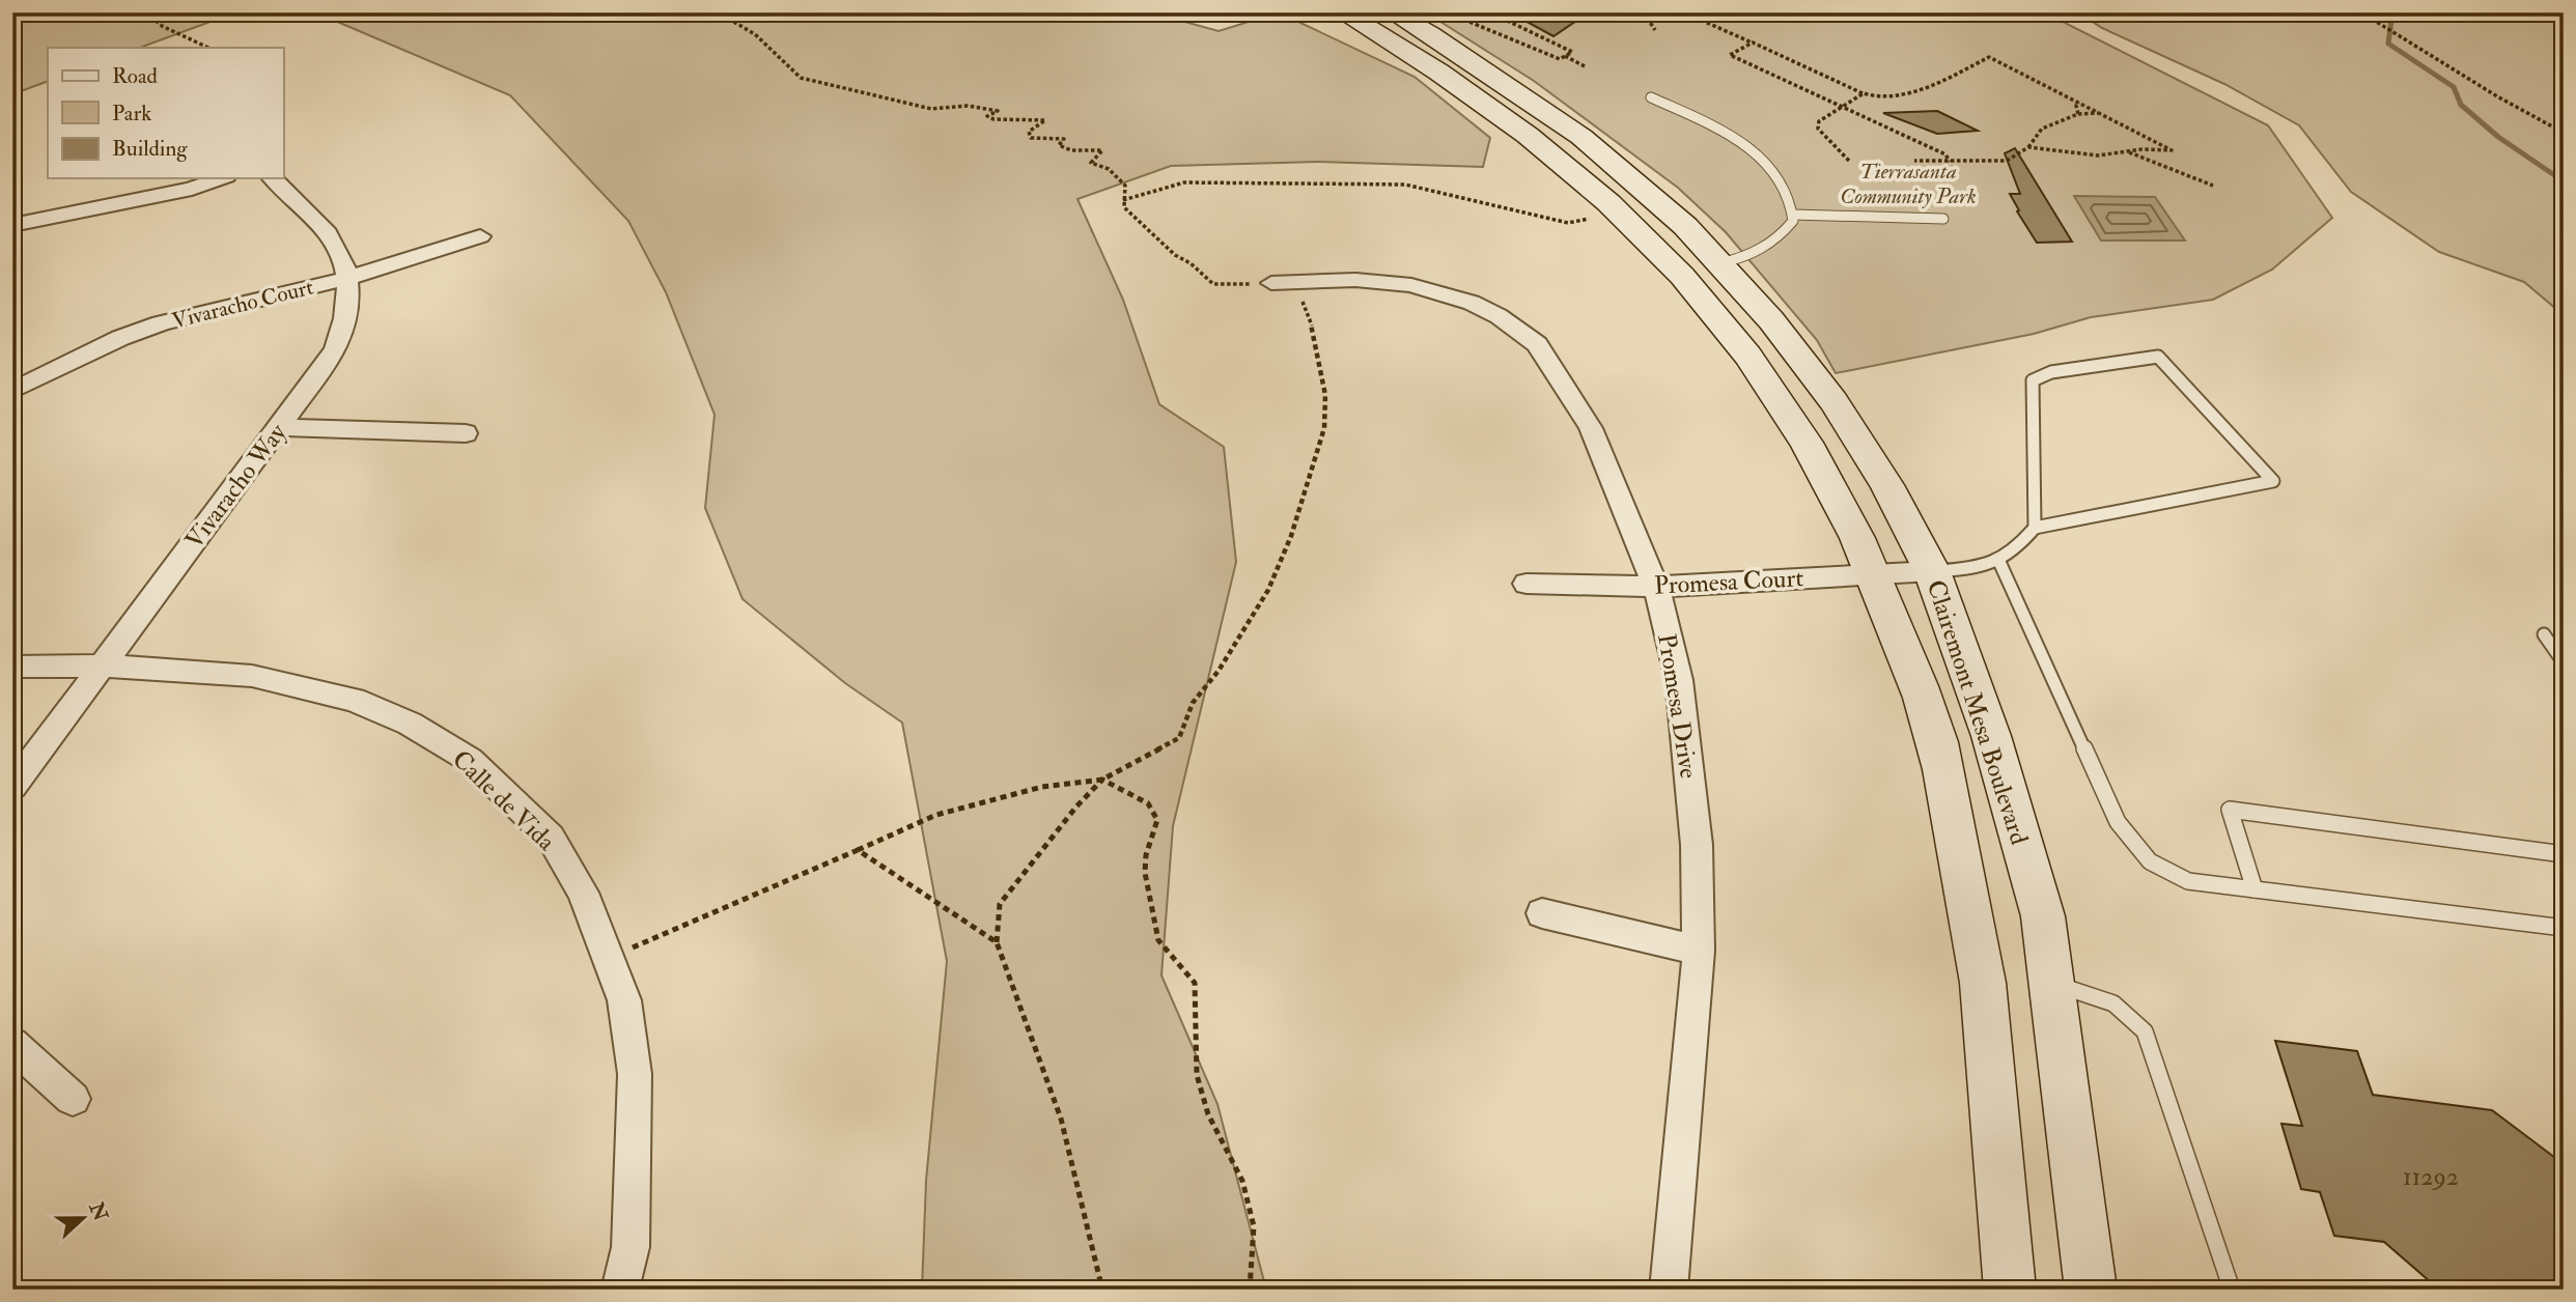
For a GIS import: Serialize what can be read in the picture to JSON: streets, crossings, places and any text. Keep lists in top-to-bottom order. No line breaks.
{"streets":{"main road":["Clairemont Mesa Boulevard"],"street":["Vivaracho Court","Vivaracho Way","Promesa Court","Promesa Drive","Calle de Vida"]},"crossings":[["Vivaracho Court","Vivaracho Way"],["Vivaracho Way","Calle de Vida"],["Promesa Court","Promesa Drive"],["Promesa Court","Clairemont Mesa Boulevard"]],"parks":["Tierrasanta Community Park"],"house_numbers":["11292"],"legend":["Road","Park","Building"],"north":"right"}
